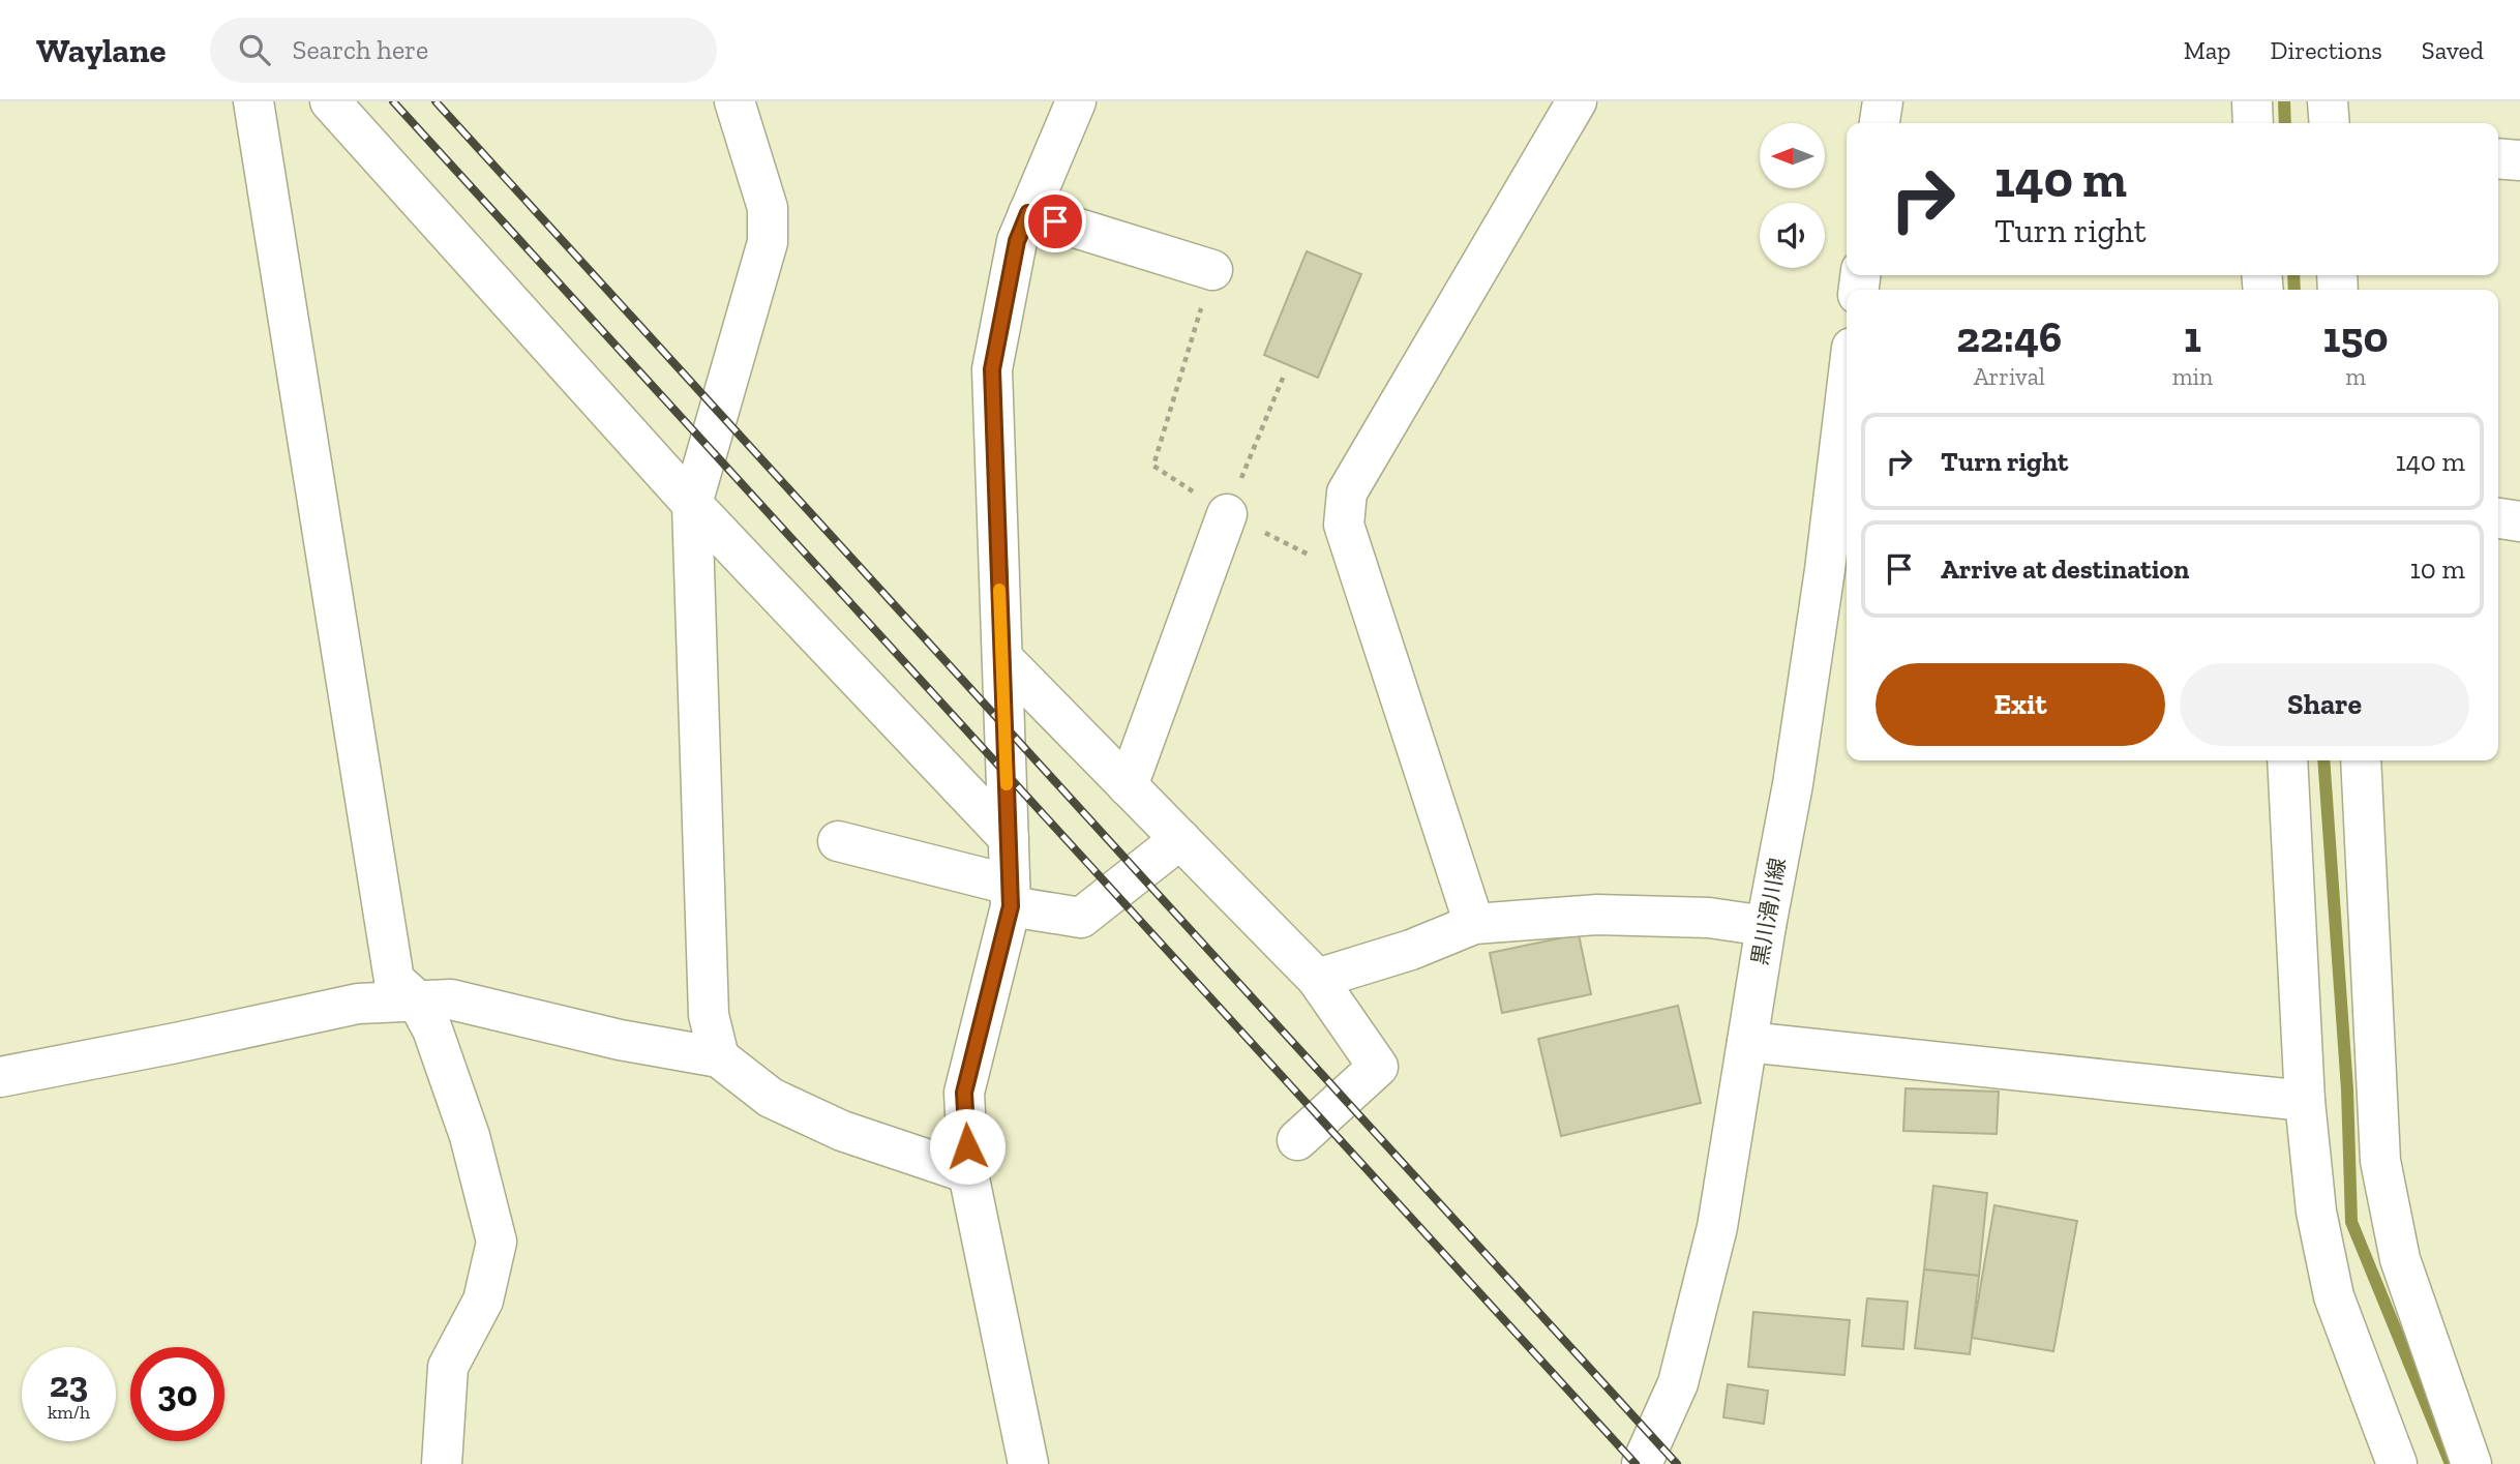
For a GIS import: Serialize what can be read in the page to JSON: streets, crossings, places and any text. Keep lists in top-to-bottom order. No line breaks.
{"streets":{"street":["黒川滑川線"]},"north":"left","page":{"header":"Waylane","search":"Search here","nav":["Map","Directions","Saved"],"turn":["140 m","Turn right"],"eta":["22:46","Arrival","1","min","150","m"],"list":[{"name":"Turn right","value":"140 m"},{"name":"Arrive at destination","value":"10 m"}],"buttons":["Exit","Share"],"speed":"23 km/h","limit":"30"}}
